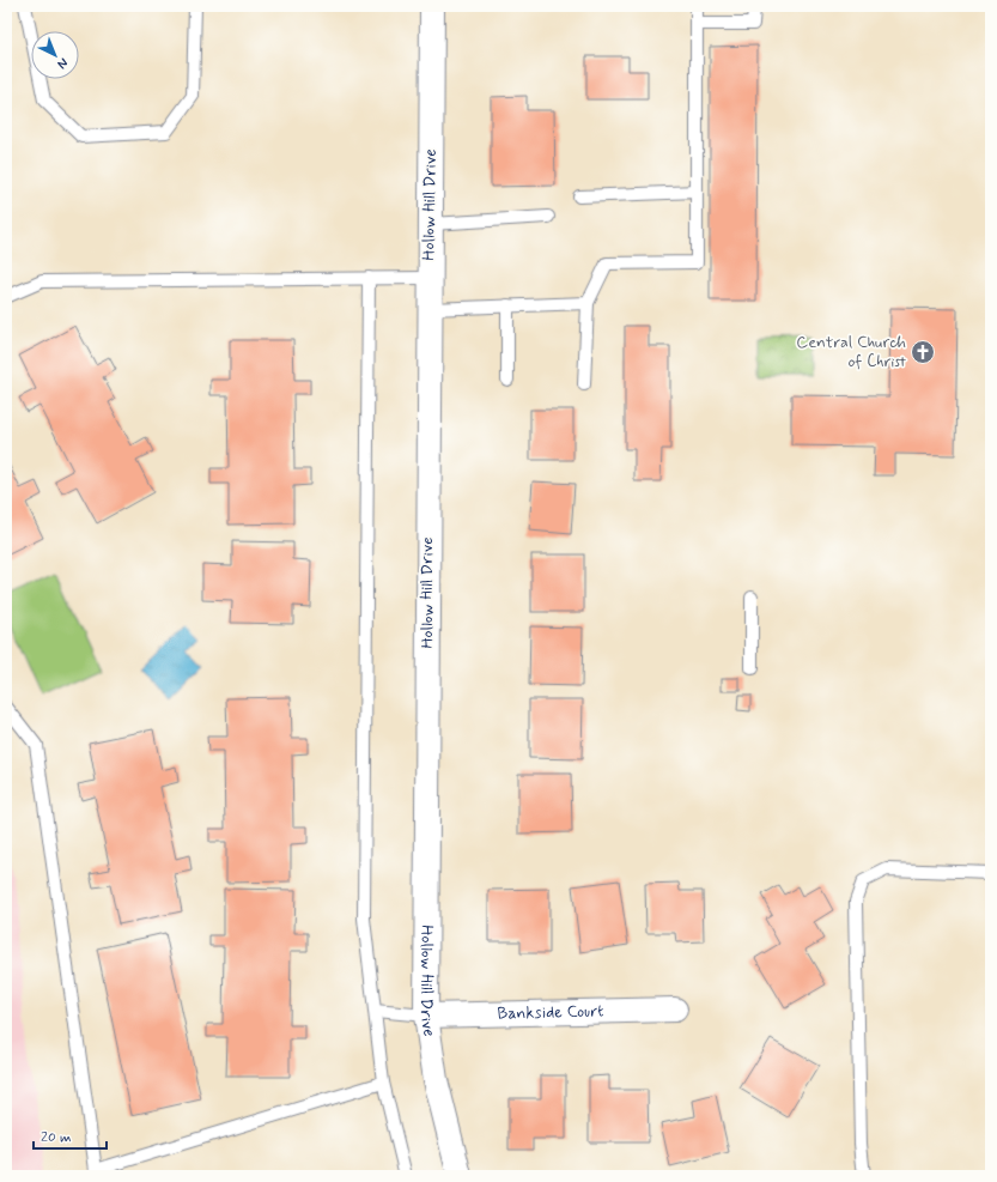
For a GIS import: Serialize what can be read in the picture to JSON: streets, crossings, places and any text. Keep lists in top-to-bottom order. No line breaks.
{"streets":{"street":["Hollow Hill Drive","Bankside Court"]},"crossings":[["Hollow Hill Drive","Bankside Court"]],"places":{"church":["Central Church of Christ"]},"scale_bar":"20 m","north":"bottom right"}
